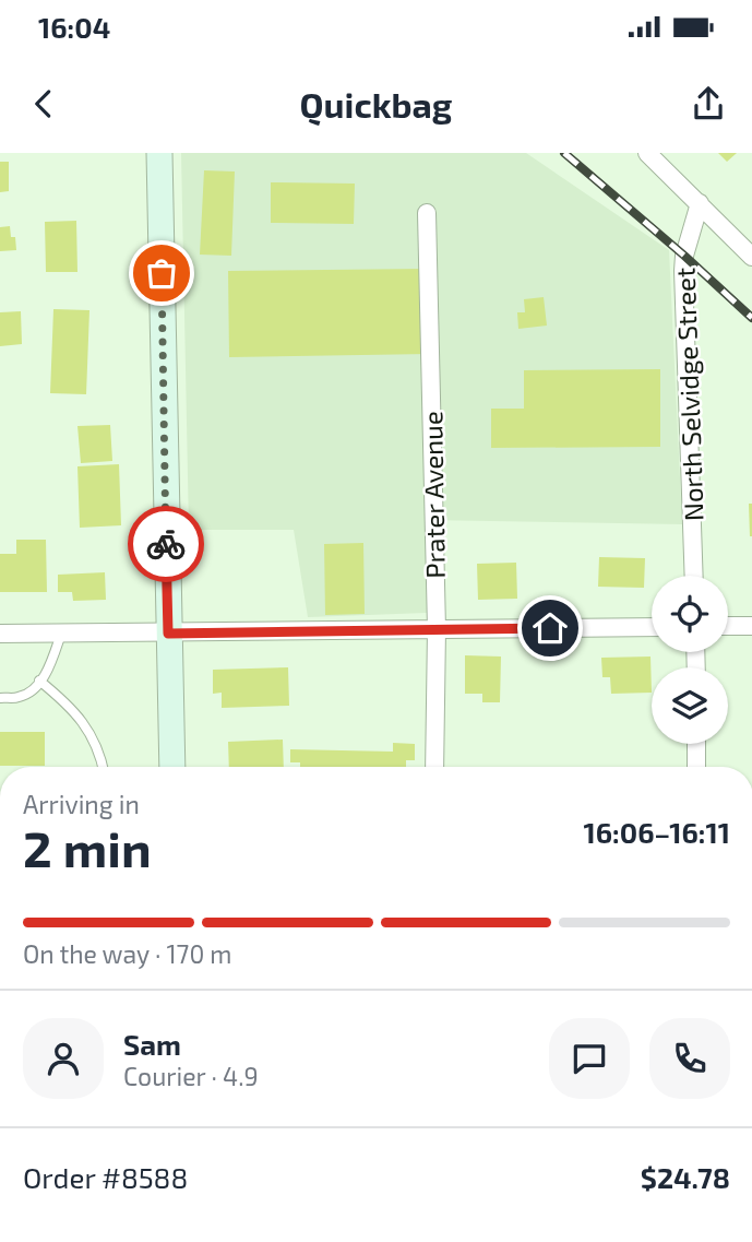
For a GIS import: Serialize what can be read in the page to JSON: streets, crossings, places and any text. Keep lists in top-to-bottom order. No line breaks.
{"streets":{"street":["North Selvidge Street","Prater Avenue"]},"page":{"status":"16:04","header":"Quickbag","heading":["2 min","Arriving in","16:06–16:11"],"panel":["Sam","Courier · 4.9","Order #8588","$24.78"],"bar":"On the way · 170 m"}}
